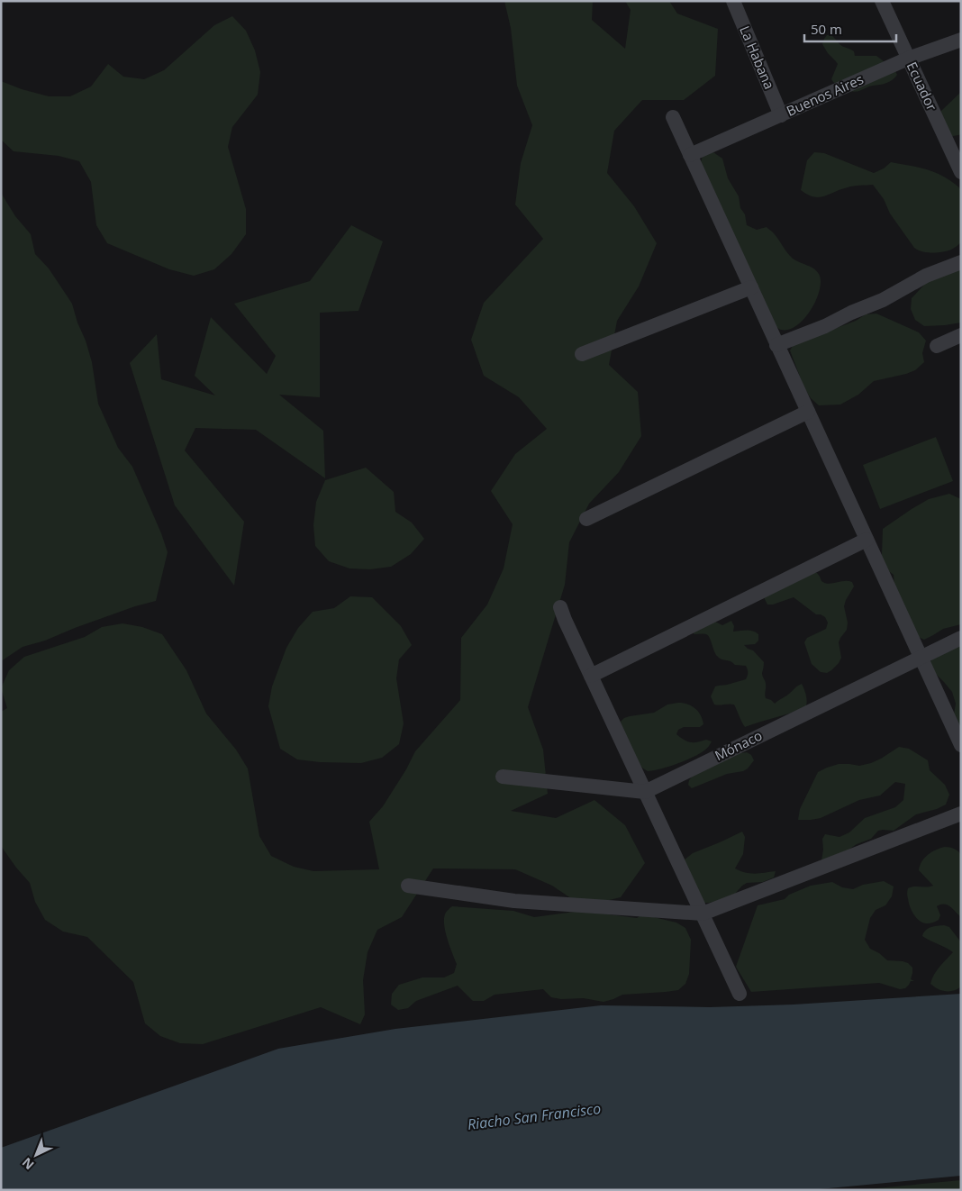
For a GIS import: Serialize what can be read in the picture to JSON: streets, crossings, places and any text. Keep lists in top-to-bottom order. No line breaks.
{"streets":{"street":["La Habana","Ecuador","Buenos Aires","Mónaco"]},"crossings":[["La Habana","Buenos Aires"],["Ecuador","Buenos Aires"]],"water":["Riacho San Francisco"],"scale_bar":"50 m","north":"bottom left"}
